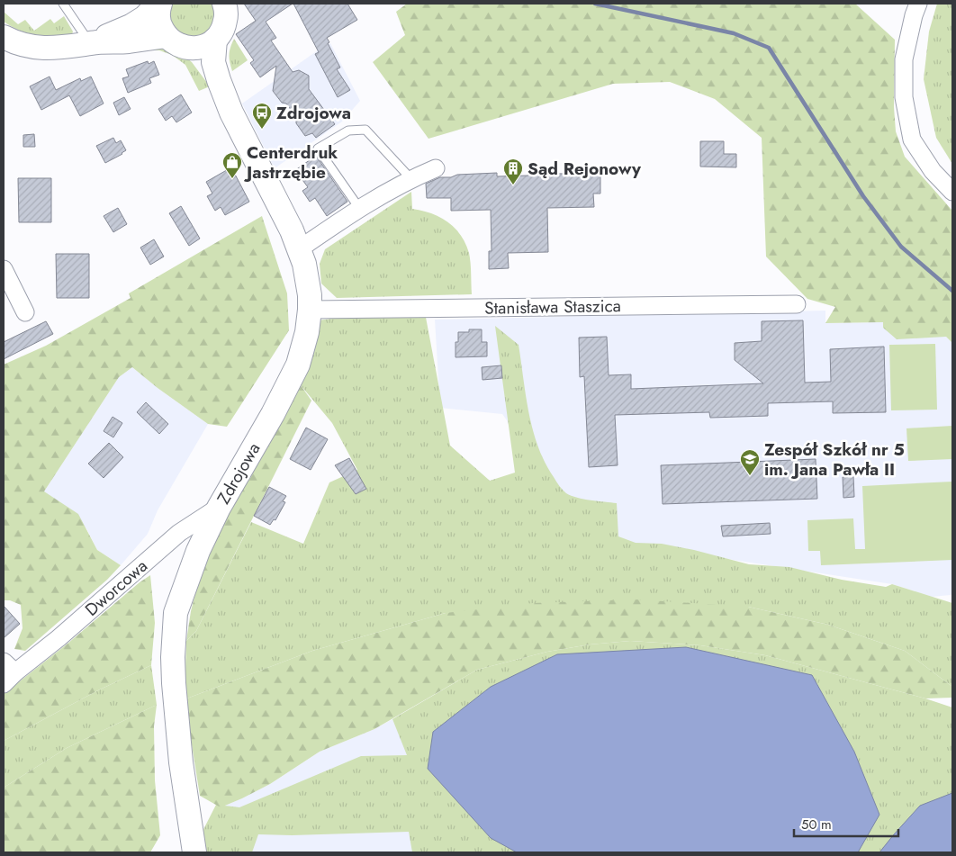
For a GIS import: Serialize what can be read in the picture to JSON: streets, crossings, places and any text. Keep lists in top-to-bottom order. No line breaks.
{"streets":{"main road":["Zdrojowa"],"street":["Stanisława Staszica","Dworcowa"]},"crossings":[["Stanisława Staszica","Zdrojowa"],["Zdrojowa","Dworcowa"]],"places":{"bus stop":["Zdrojowa"],"shop":["Centerdruk Jastrzębie"],"building":["Sąd Rejonowy"],"school or university":["Zespół Szkół nr 5 im. Jana Pawła II"]},"scale_bar":"50 m"}
